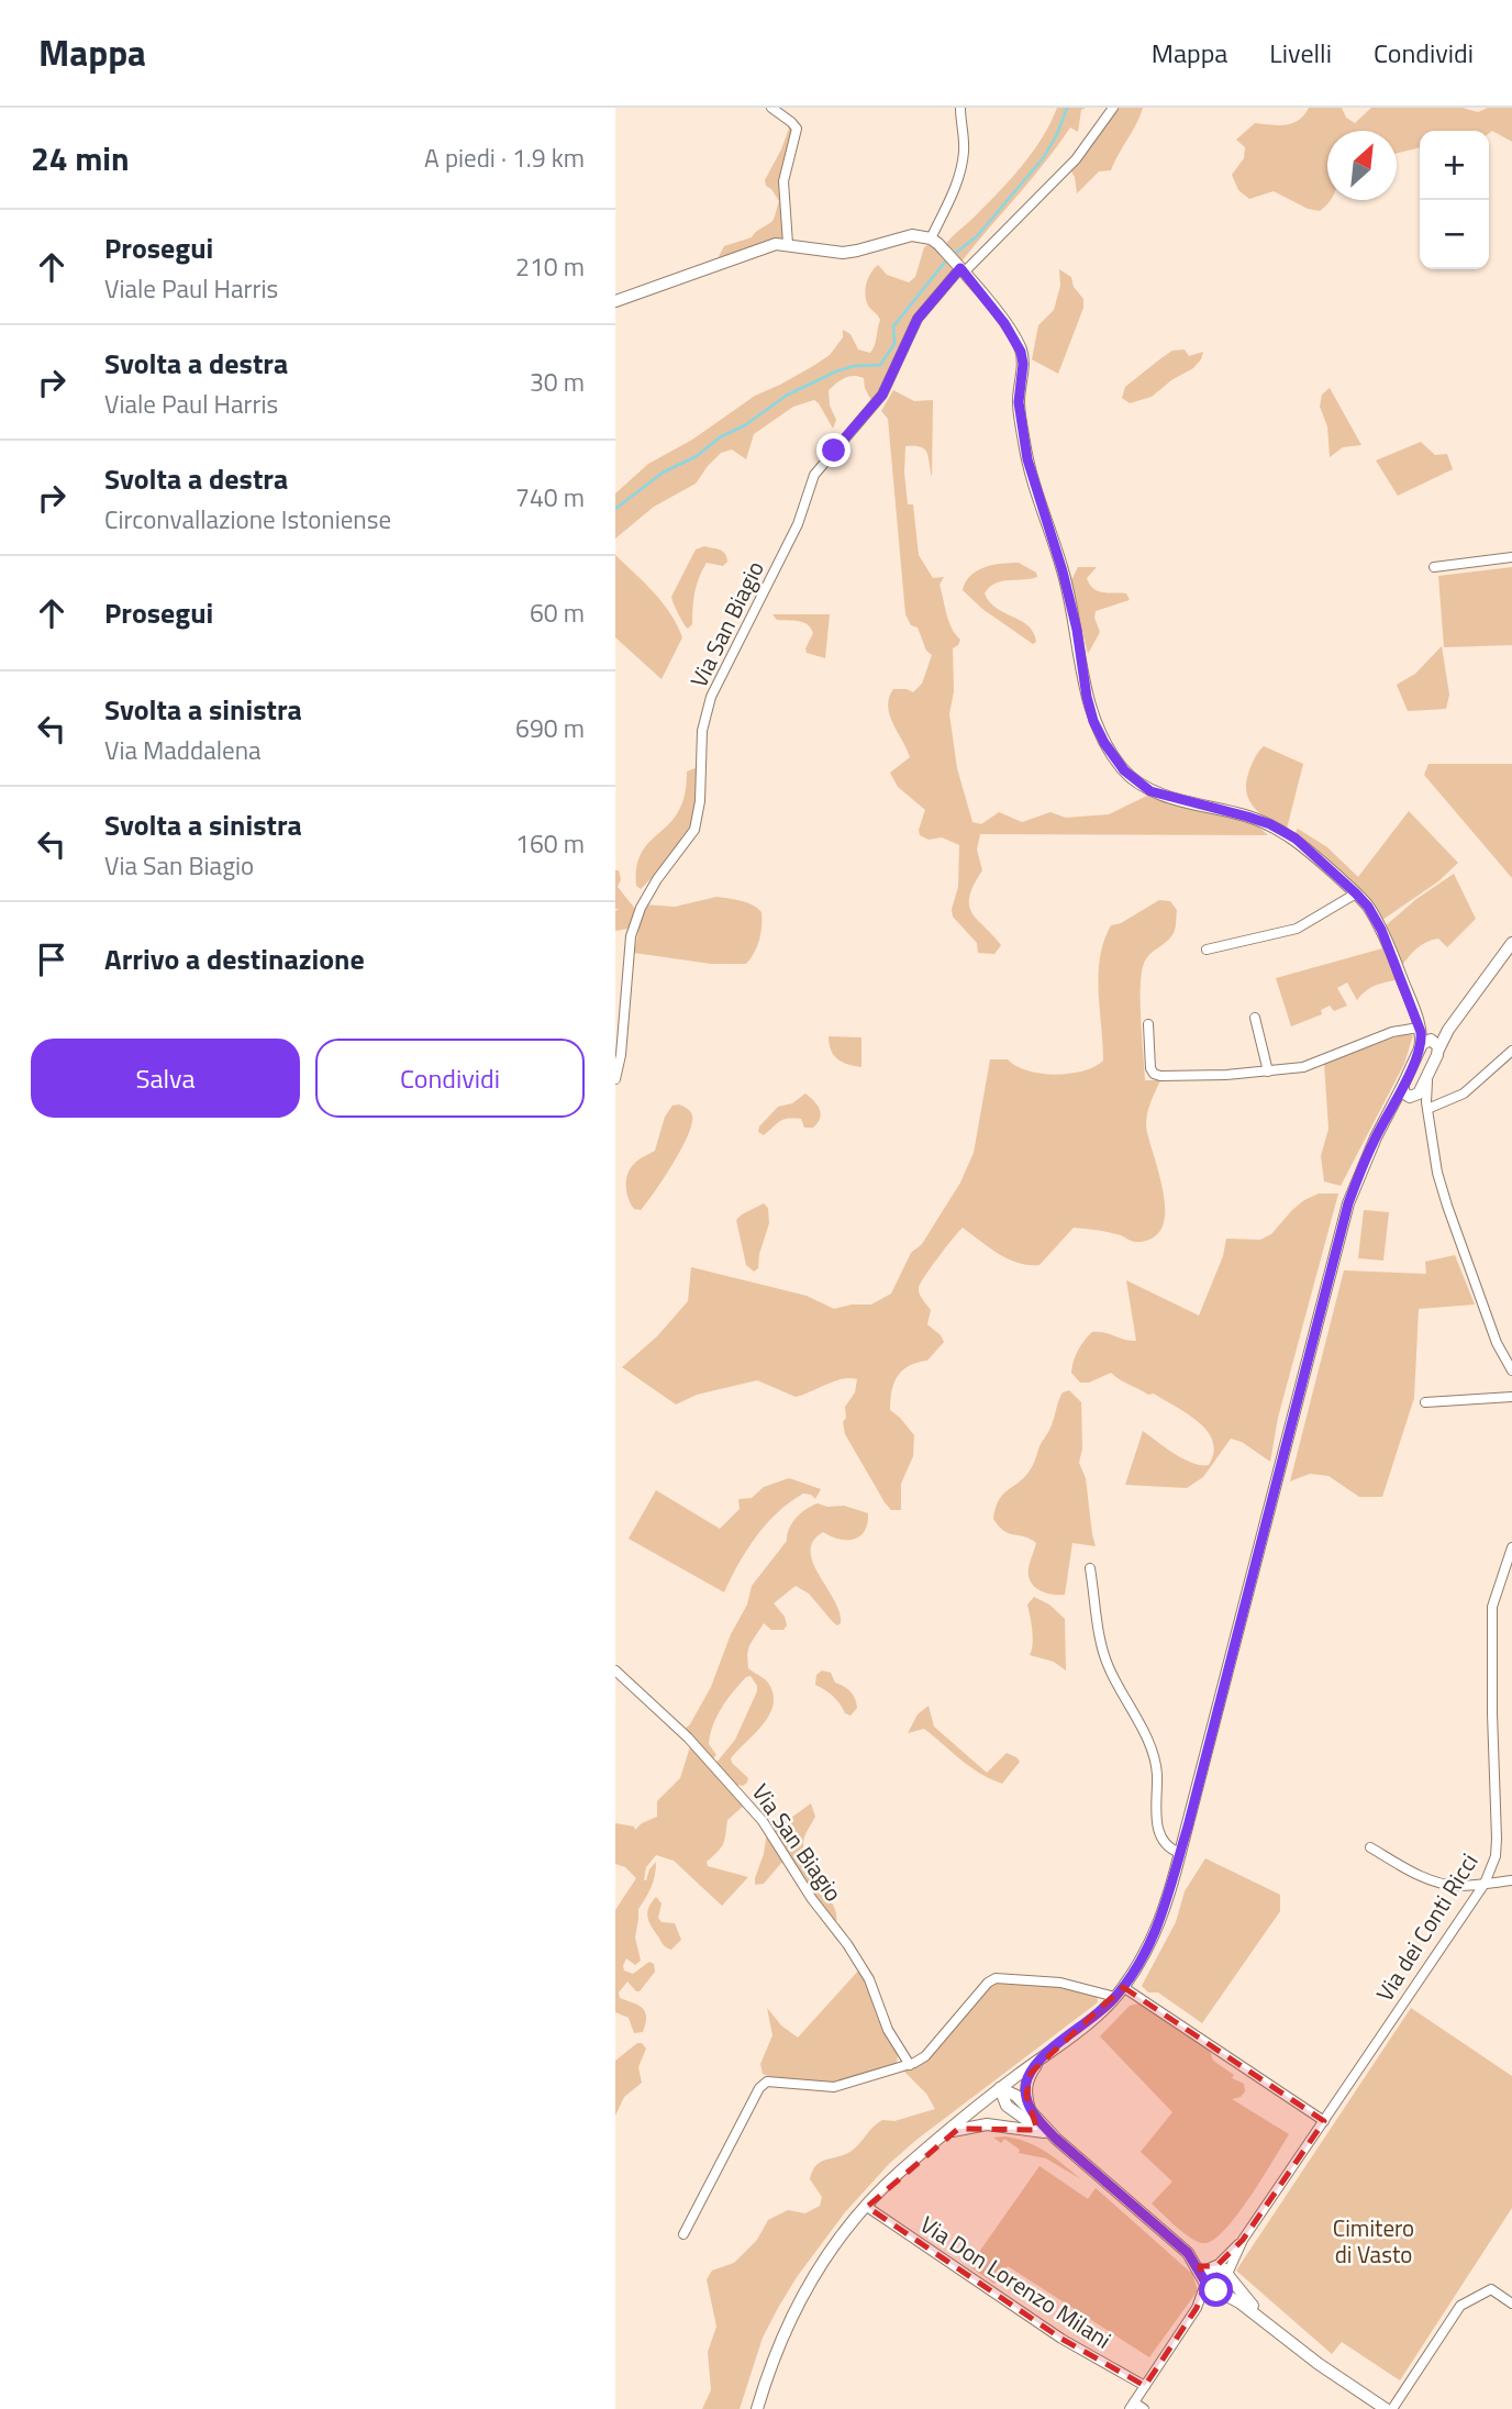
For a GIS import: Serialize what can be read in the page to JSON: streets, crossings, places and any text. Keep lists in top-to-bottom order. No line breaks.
{"streets":{"street":["Via San Biagio","Via dei Conti Ricci","Via Don Lorenzo Milani"]},"parks":["Cimitero di Vasto"],"north":"top right","page":{"header":"Mappa","nav":["Mappa","Livelli","Condividi"],"heading":["24 min","A piedi · 1.9 km"],"map_buttons":["+","−"],"list":[["Prosegui","Viale Paul Harris","210 m"],["Svolta a destra","Viale Paul Harris","30 m"],["Svolta a destra","Circonvallazione Istoniense","740 m"],["Prosegui","60 m"],["Svolta a sinistra","Via Maddalena","690 m"],["Svolta a sinistra","Via San Biagio","160 m"],"Arrivo a destinazione"],"buttons":["Salva","Condividi"]}}
